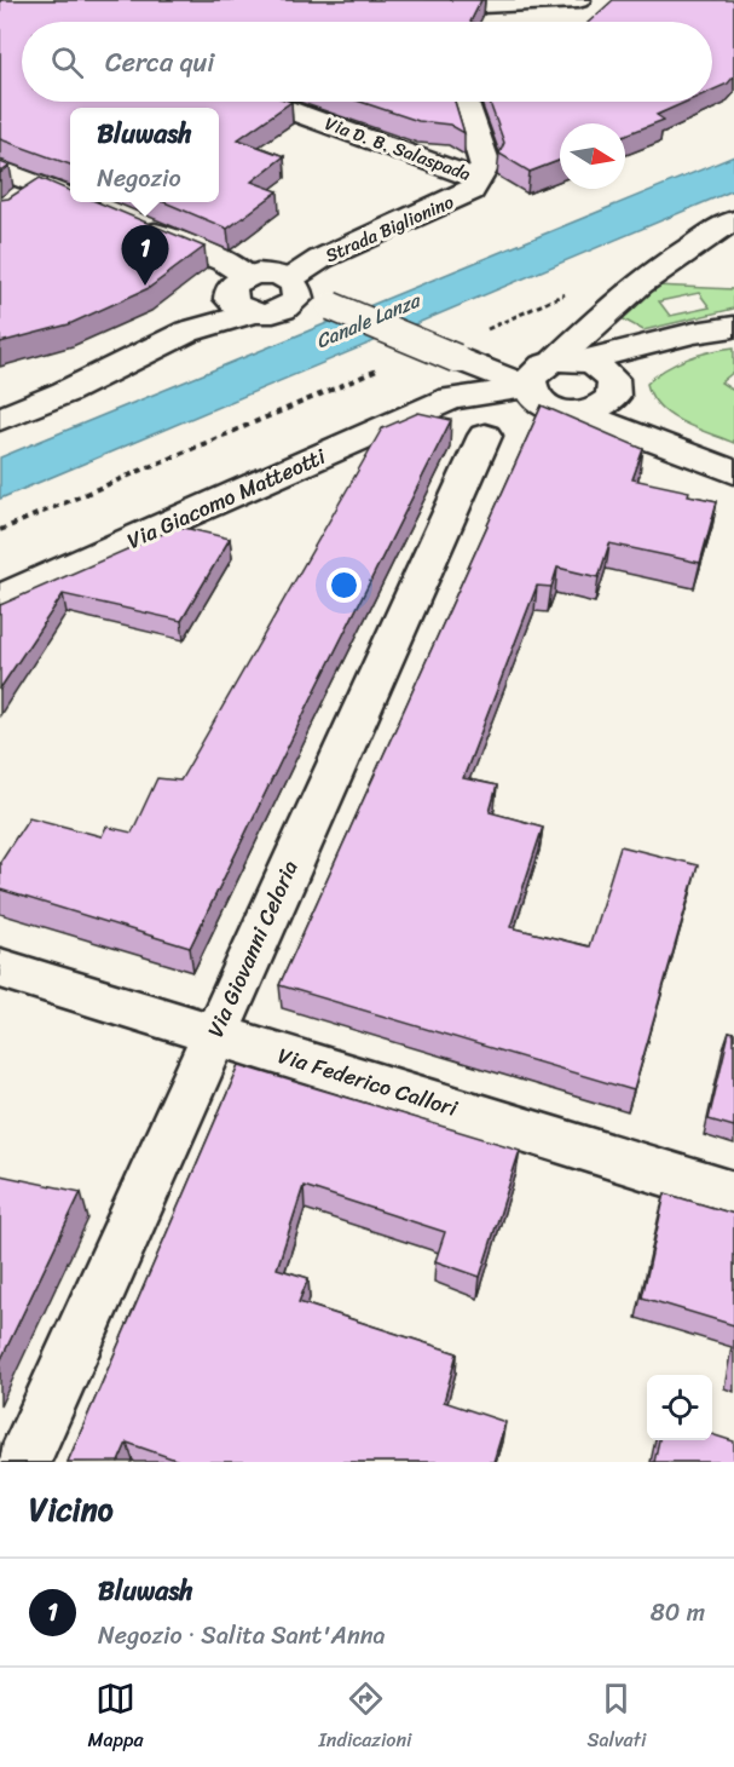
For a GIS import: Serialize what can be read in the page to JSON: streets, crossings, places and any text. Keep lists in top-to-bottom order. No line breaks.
{"streets":{"street":["Via D. B. Salaspada","Strada Biglionino","Via Giacomo Matteotti","Via Giovanni Celoria","Via Federico Callori"]},"crossings":[["Via D. B. Salaspada","Strada Biglionino"],["Via Giovanni Celoria","Via Federico Callori"]],"water":["Canale Lanza"],"north":"right","page":{"search":"Cerca qui","popup":["Bluwash","Negozio"],"pins":"1","heading":"Vicino","list":[{"mark":"1","name":"Bluwash","note":"Negozio · Salita Sant'Anna","value":"80 m"}],"nav":["Mappa","Indicazioni","Salvati"]}}
